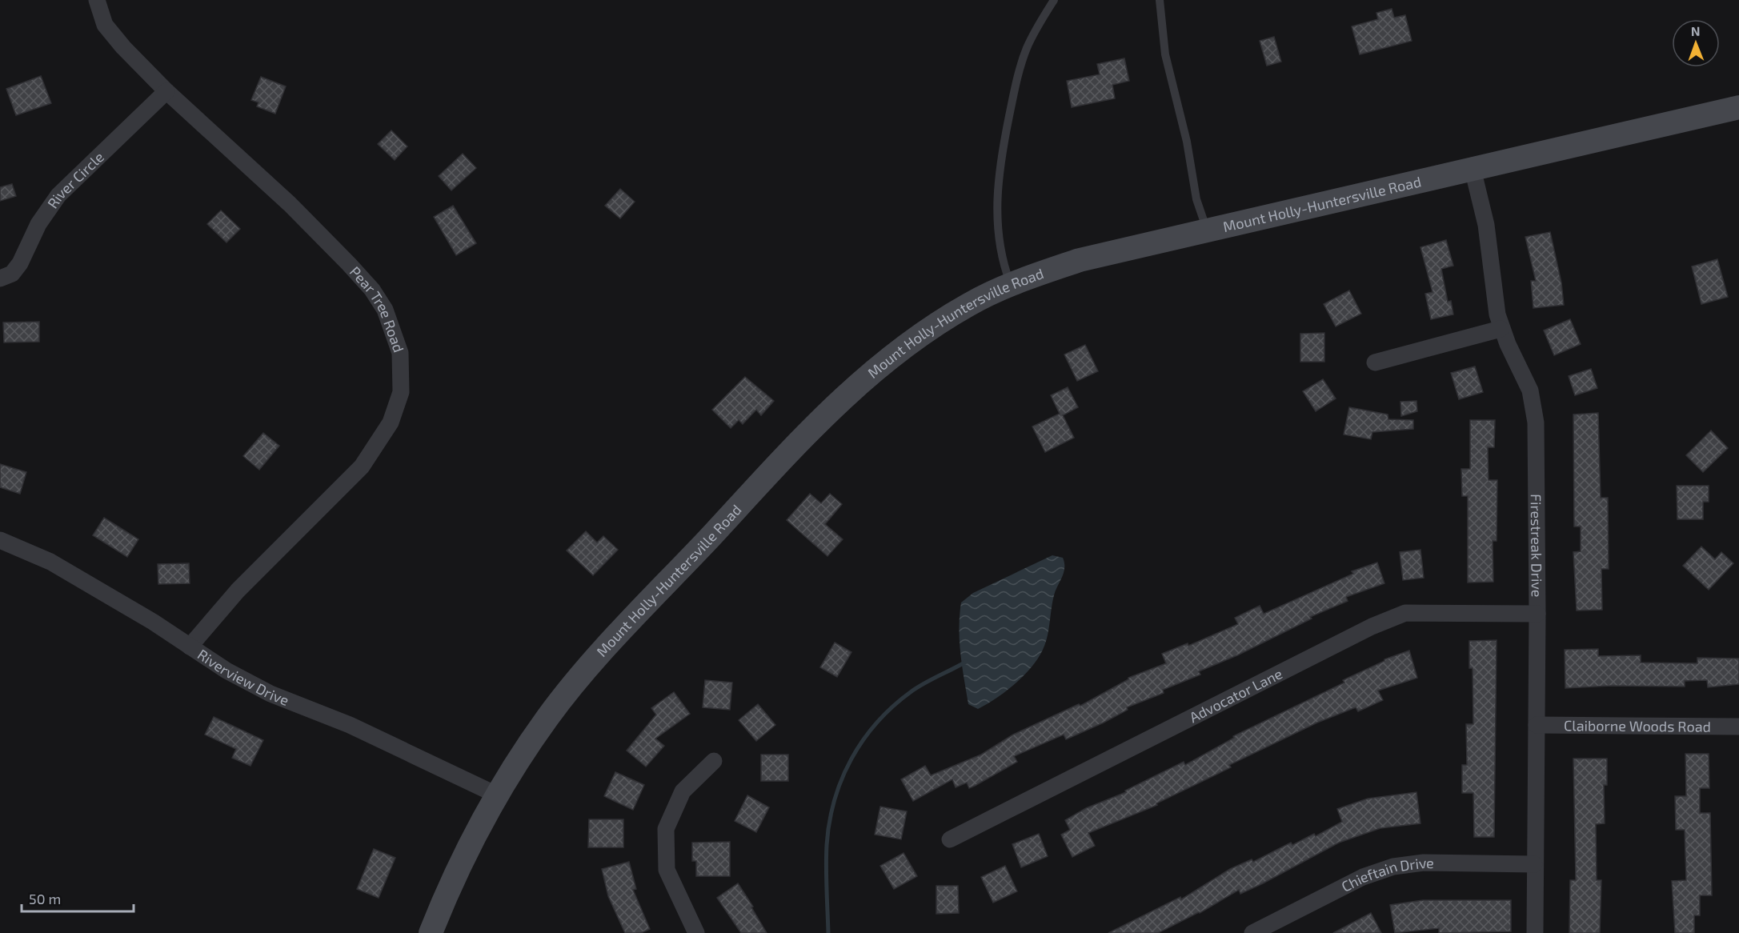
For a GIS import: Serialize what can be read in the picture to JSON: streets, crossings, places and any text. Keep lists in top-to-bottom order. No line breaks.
{"streets":{"main road":["Mount Holly-Huntersville Road"],"street":["River Circle","Pear Tree Road","Firestreak Drive","Riverview Drive","Advocator Lane","Claiborne Woods Road","Chieftain Drive"]},"crossings":[["River Circle","Pear Tree Road"],["Mount Holly-Huntersville Road","Firestreak Drive"],["Mount Holly-Huntersville Road","Riverview Drive"],["Pear Tree Road","Riverview Drive"],["Firestreak Drive","Advocator Lane"],["Firestreak Drive","Claiborne Woods Road"],["Firestreak Drive","Chieftain Drive"]],"scale_bar":"50 m","north":"top"}
